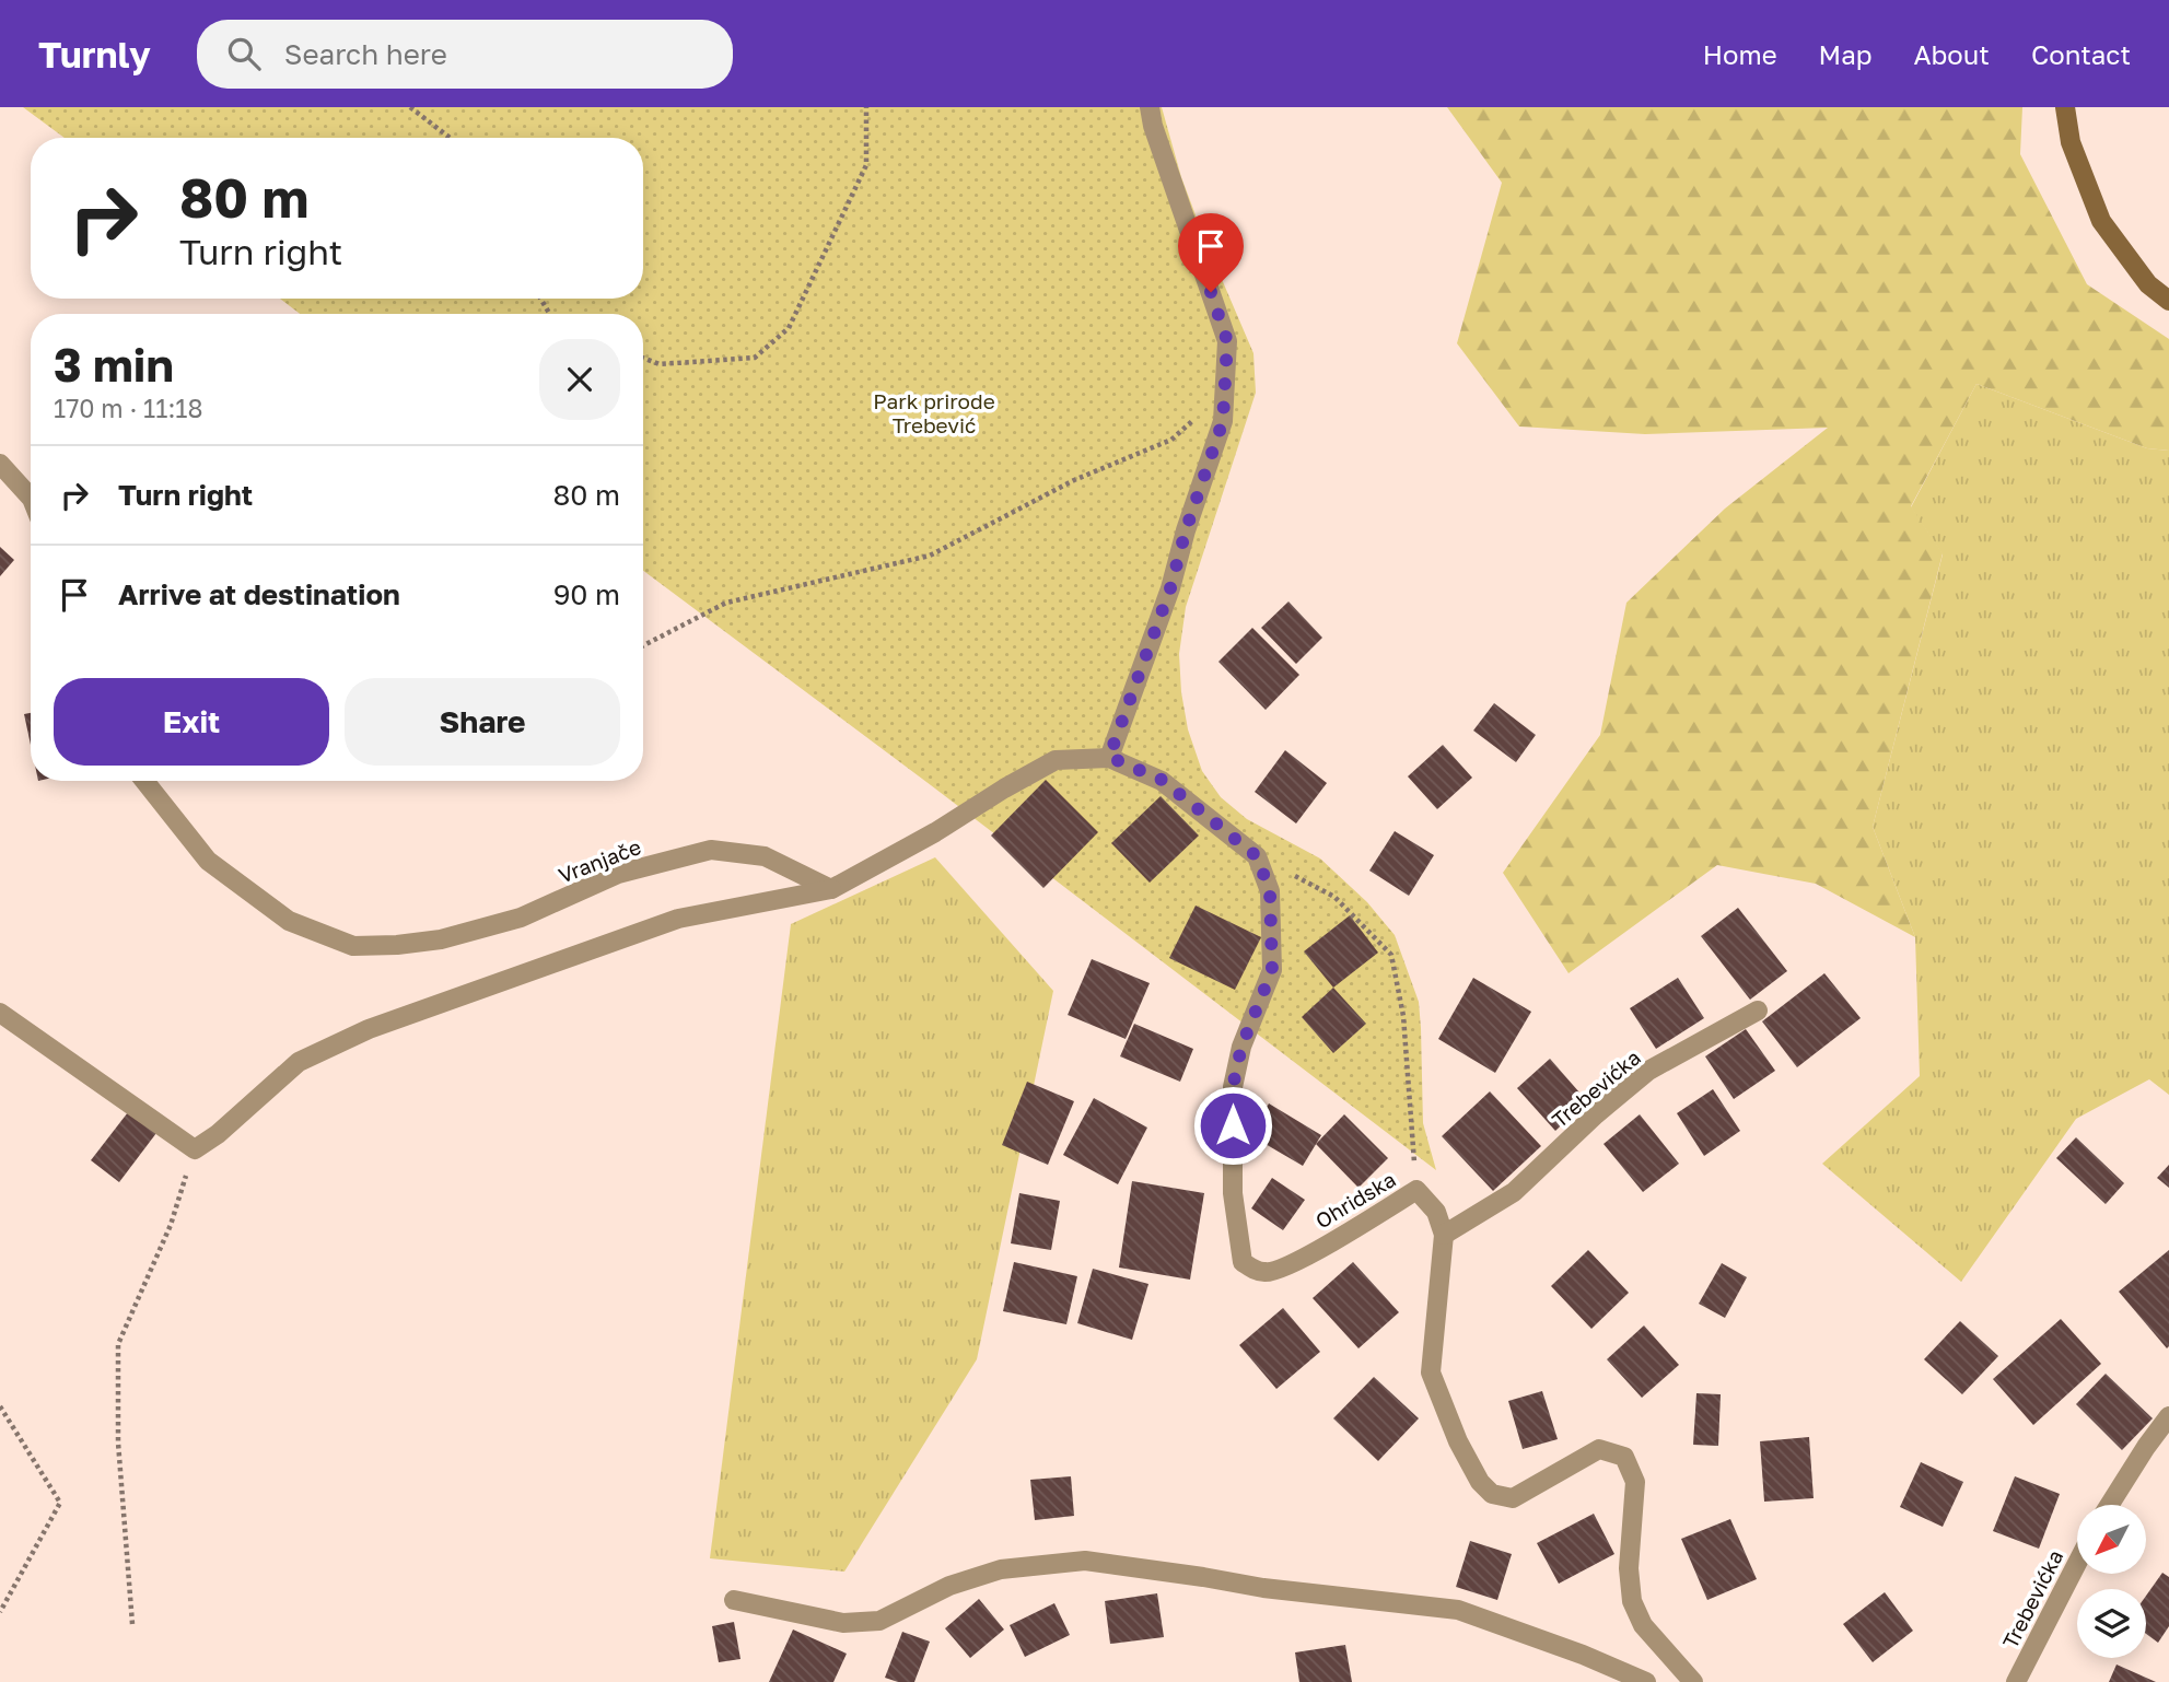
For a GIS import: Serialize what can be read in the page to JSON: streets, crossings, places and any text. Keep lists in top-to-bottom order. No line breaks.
{"streets":{"street":["Vranjače","Trebevićka","Ohridska"]},"crossings":[["Trebevićka","Ohridska"]],"parks":["Park prirode Trebević"],"north":"bottom left","page":{"header":"Turnly","search":"Search here","nav":["Home","Map","About","Contact"],"turn":["80 m","Turn right"],"heading":["3 min","170 m · 11:18"],"list":[{"name":"Turn right","value":"80 m"},{"name":"Arrive at destination","value":"90 m"}],"buttons":["Exit","Share"]}}
